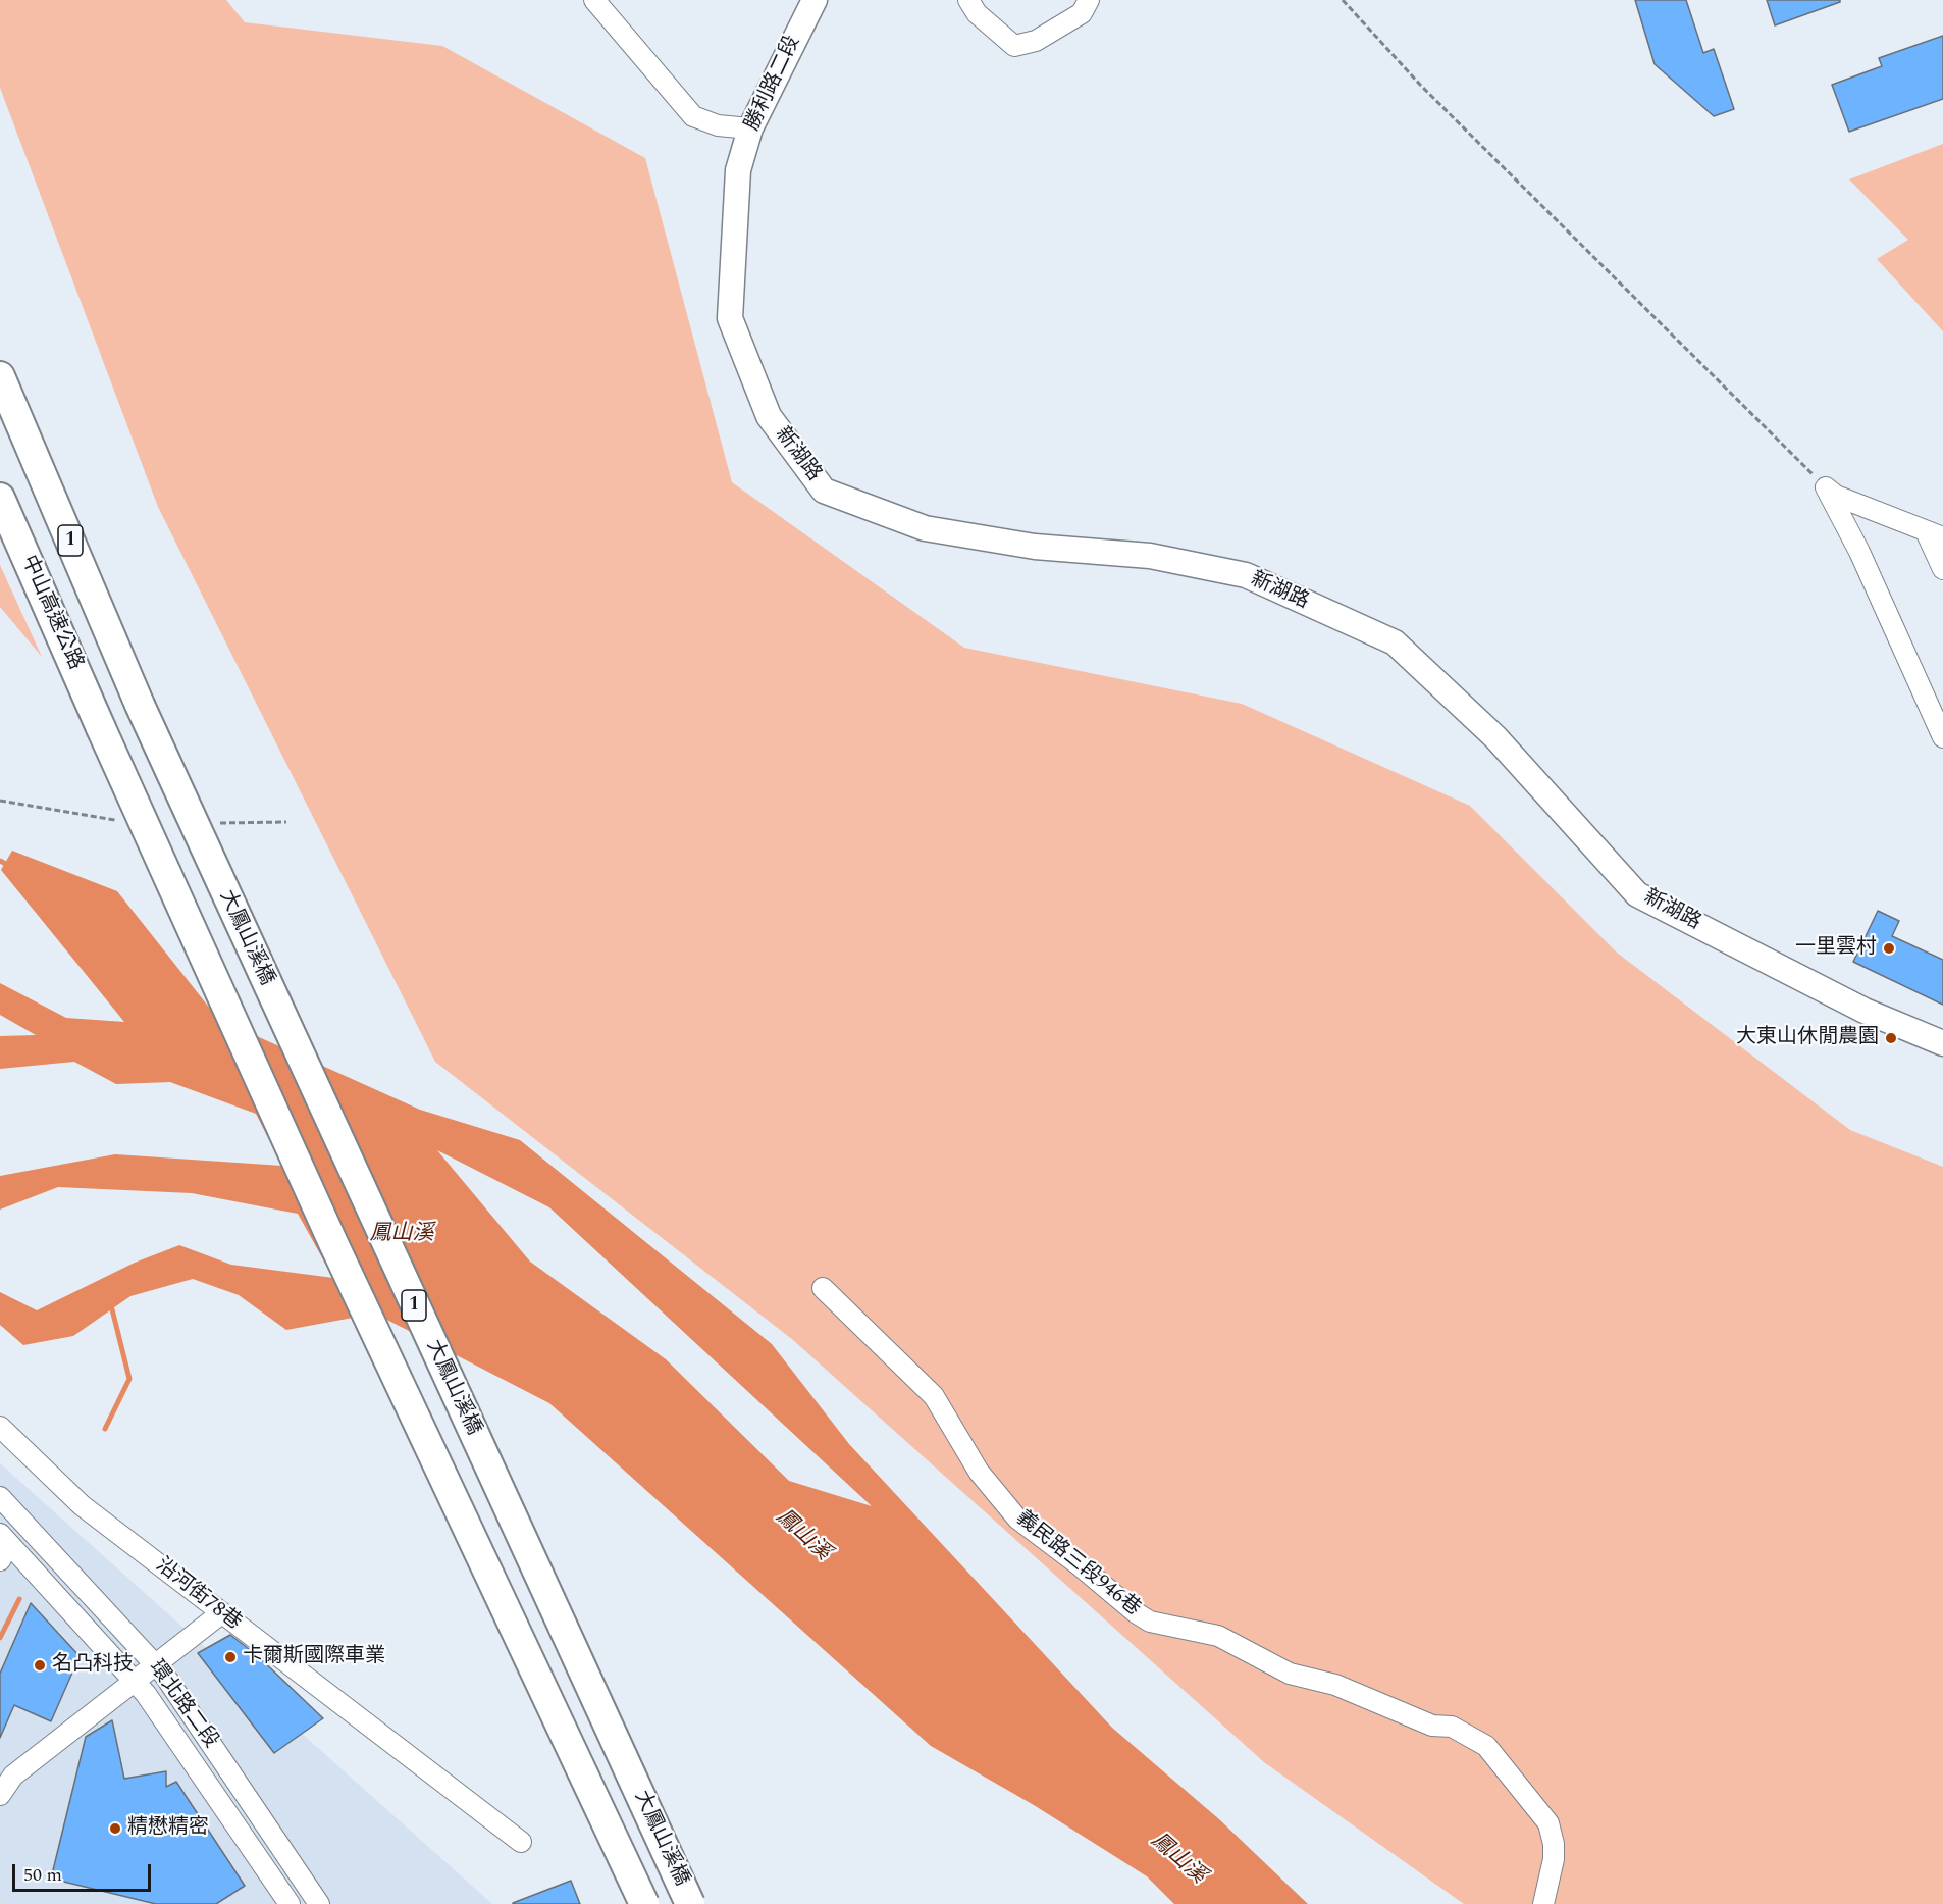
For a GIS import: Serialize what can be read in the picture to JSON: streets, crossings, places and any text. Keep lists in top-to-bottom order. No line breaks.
{"streets":{"highway":["1","中山高速公路","大鳳山溪橋"],"main road":["勝利路二段","新湖路"],"street":["義民路三段946巷","沿河街78巷","環北路二段"]},"crossings":[["勝利路二段","新湖路"],["中山高速公路","大鳳山溪橋"]],"water":["鳳山溪"],"places":["一里雲村","大東山休閒農園","卡爾斯國際車業","名凸科技","精懋精密"],"scale_bar":"50 m"}
